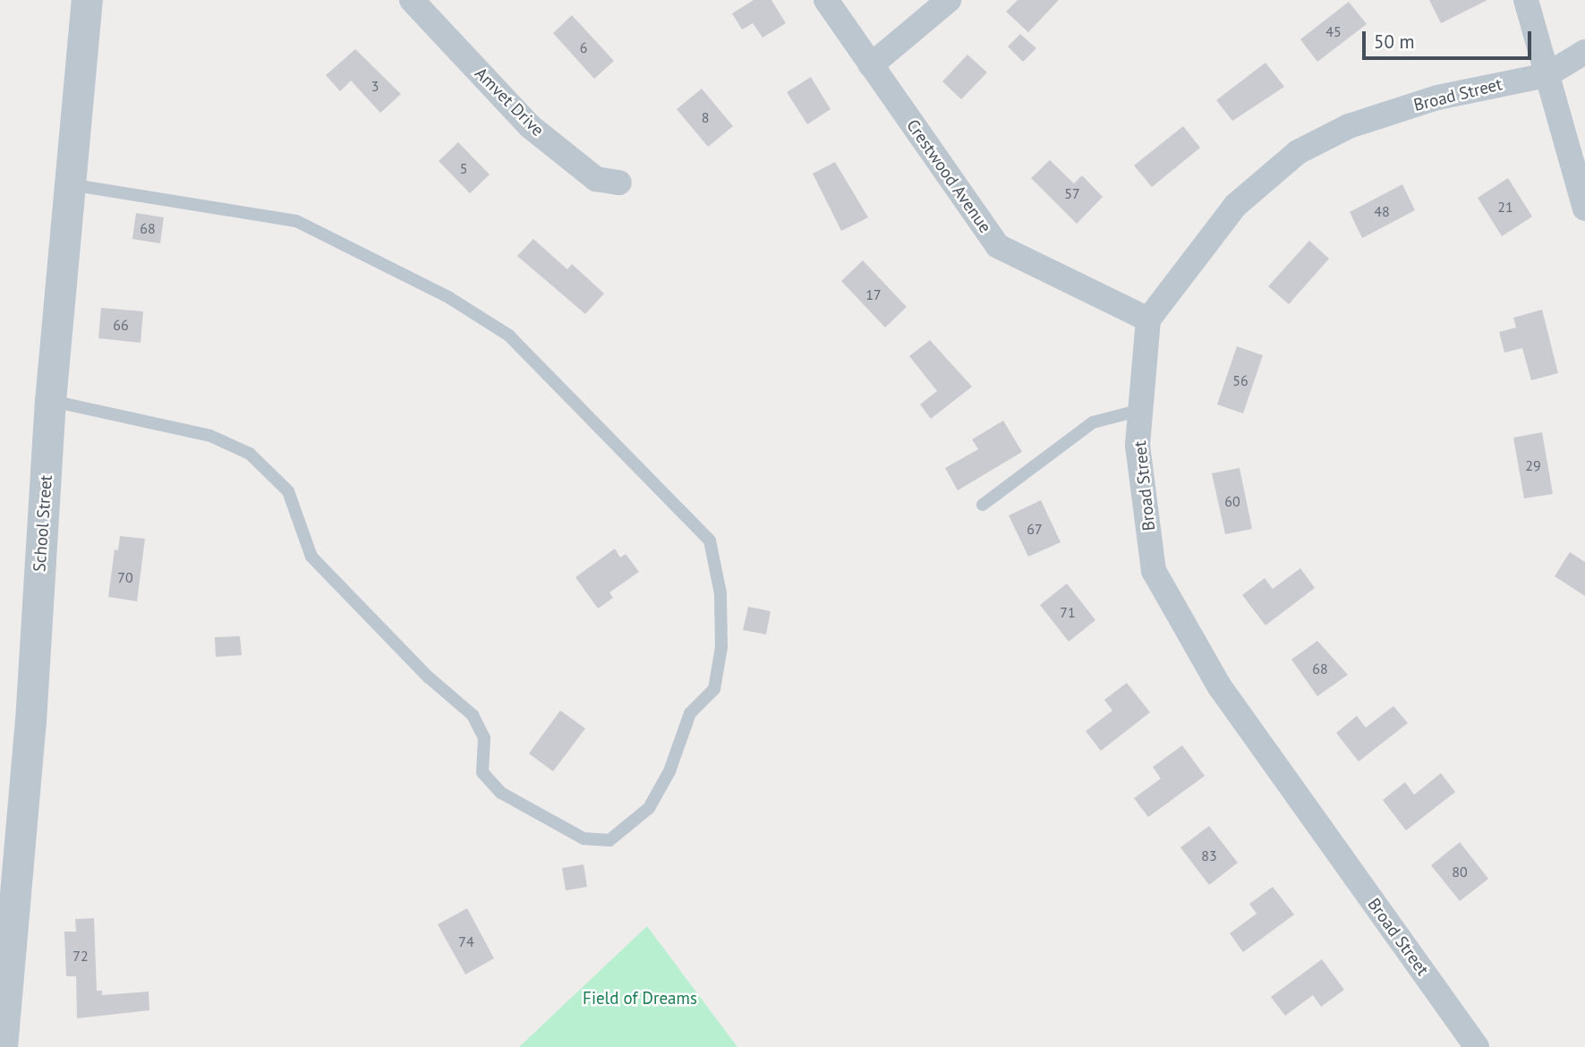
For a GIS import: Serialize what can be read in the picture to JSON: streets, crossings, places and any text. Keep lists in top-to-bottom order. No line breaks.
{"streets":{"street":["Broad Street","Amvet Drive","Crestwood Avenue","School Street"]},"crossings":[["Broad Street","Crestwood Avenue"]],"parks":["Field of Dreams"],"house_numbers":["45","6","3","8","5","57","21","48","68","17","66","56","29","60","67","70","71","68","83","80","74","72"],"scale_bar":"50 m"}
